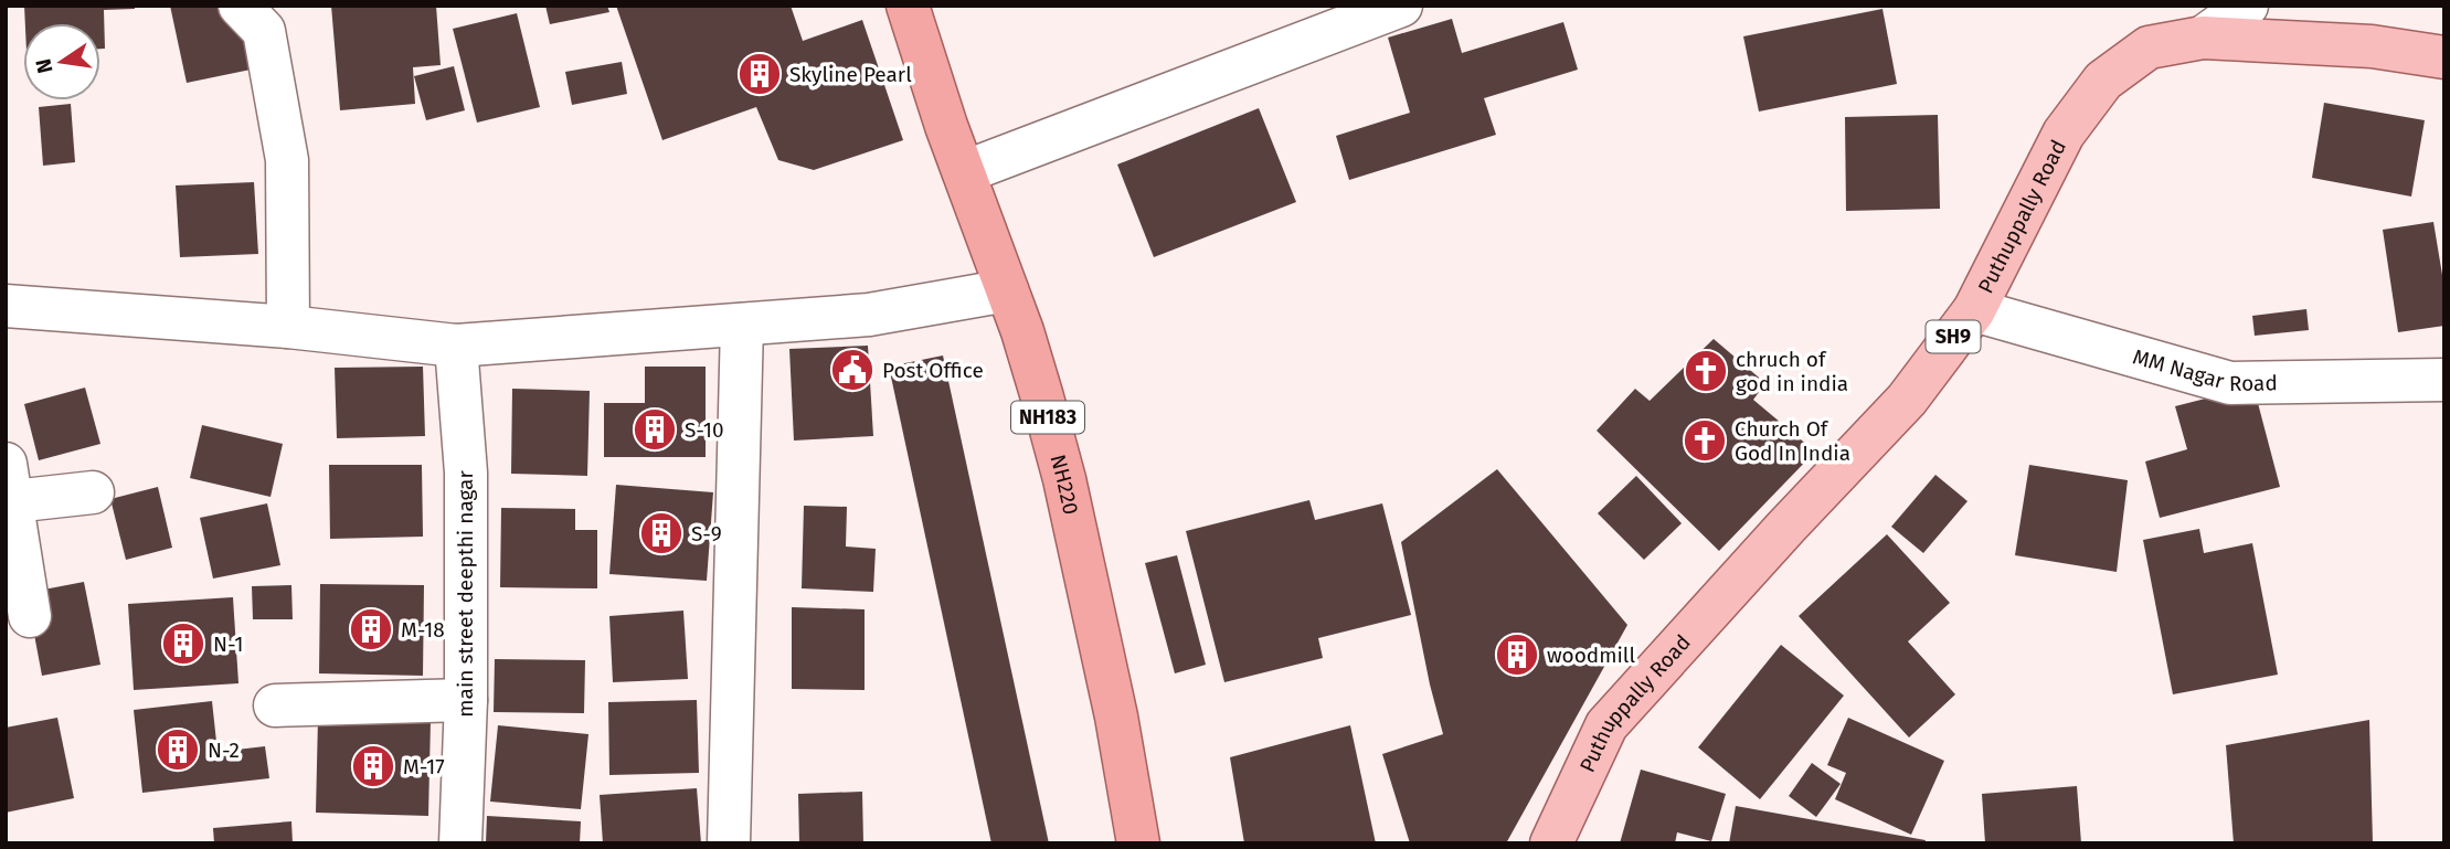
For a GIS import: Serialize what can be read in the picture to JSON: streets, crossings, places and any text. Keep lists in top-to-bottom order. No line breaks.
{"streets":{"highway":["NH183","NH220"],"main road":["Puthuppally Road","SH9"],"street":["MM Nagar Road","main street deepthi nagar"]},"crossings":[["Puthuppally Road","MM Nagar Road"]],"places":{"building":["Skyline Pearl","S-10","S-9","M-18","N-1","woodmill","N-2","M-17"],"public building":["Post Office"],"church":["chruch of god in india","Church Of God In India"]},"north":"left"}
